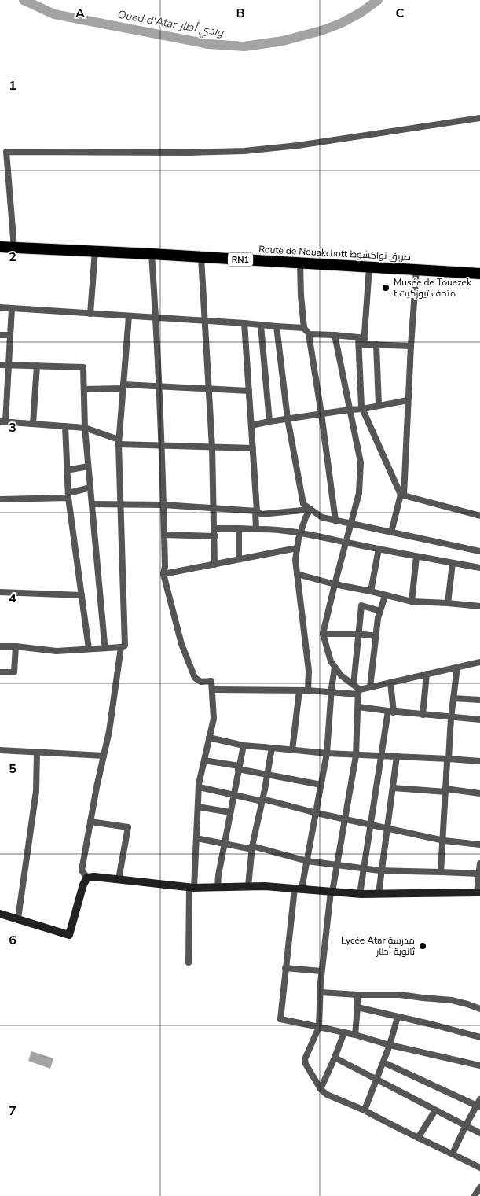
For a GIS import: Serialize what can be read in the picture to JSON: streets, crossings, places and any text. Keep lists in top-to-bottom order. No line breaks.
{"streets":{"highway":["Route de Nouakchott طريق نواكشوط","RN1"]},"water":["Oued d'Atar وادي أطار"],"places":["Musée de Touezek t متحف تيوزكيت","Lycée Atar مدرسة ثانوية أطار"],"grid":{"columns":["A","B","C"],"rows":["1","2","3","4","5","6","7"]}}
